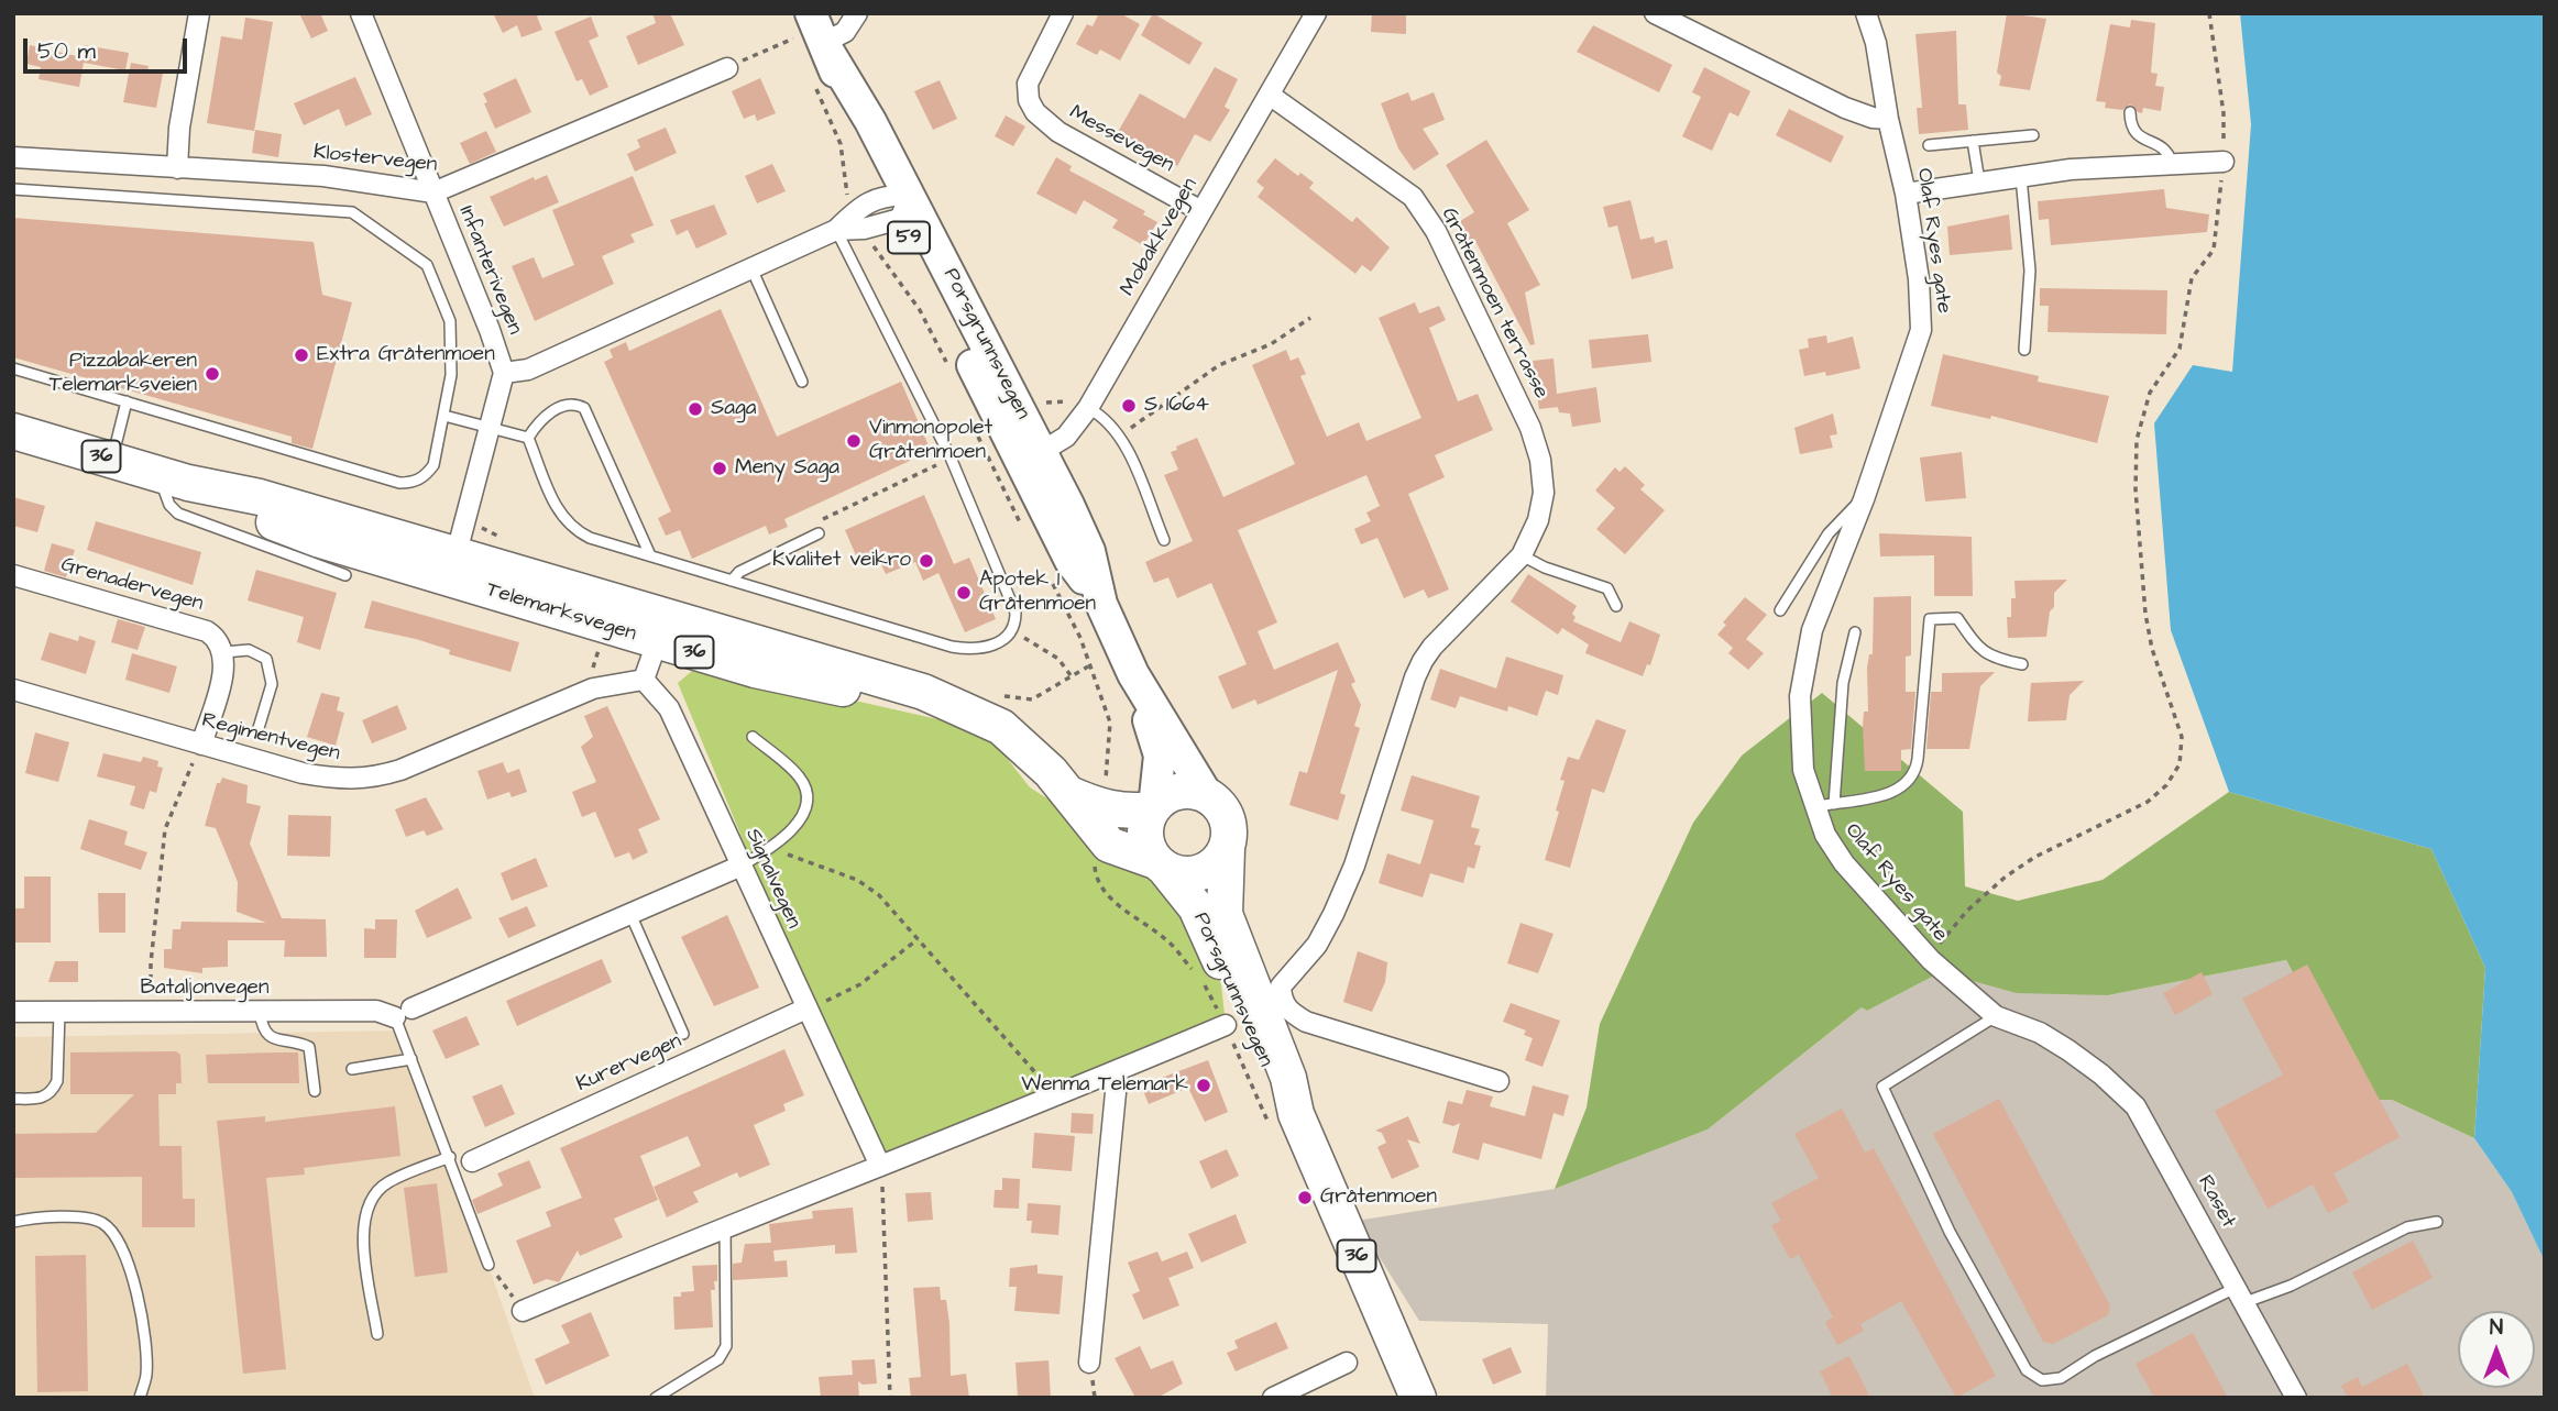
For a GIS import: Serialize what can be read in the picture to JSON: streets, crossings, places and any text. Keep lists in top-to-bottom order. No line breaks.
{"streets":{"highway":["Porsgrunnsvegen","36","Telemarksvegen"],"main road":["59"],"street":["Messevegen","Klostervegen","Mobakkvegen","Olaf Ryes gate","Infanterivegen","Gråtenmoen terrasse","Grenadervegen","Regimentvegen","Signalvegen","Bataljonvegen","Kurervegen","Raset"]},"crossings":[["Messevegen","Mobakkvegen"],["Klostervegen","Infanterivegen"],["Mobakkvegen","Gråtenmoen terrasse"],["Mobakkvegen","Porsgrunnsvegen"],["Olaf Ryes gate","Raset"],["Porsgrunnsvegen","36"],["Porsgrunnsvegen","Telemarksvegen"],["36","Telemarksvegen"],["Regimentvegen","Signalvegen"],["Signalvegen","Kurervegen"]],"places":["Extra Gråtenmoen","Pizzabakeren Telemarksveien","S 1664","Saga","Vinmonopolet Gråtenmoen","Meny Saga","Kvalitet veikro","Apotek 1 Gråtenmoen","Wenma Telemark","Gråtenmoen"],"scale_bar":"50 m","north":"top"}
